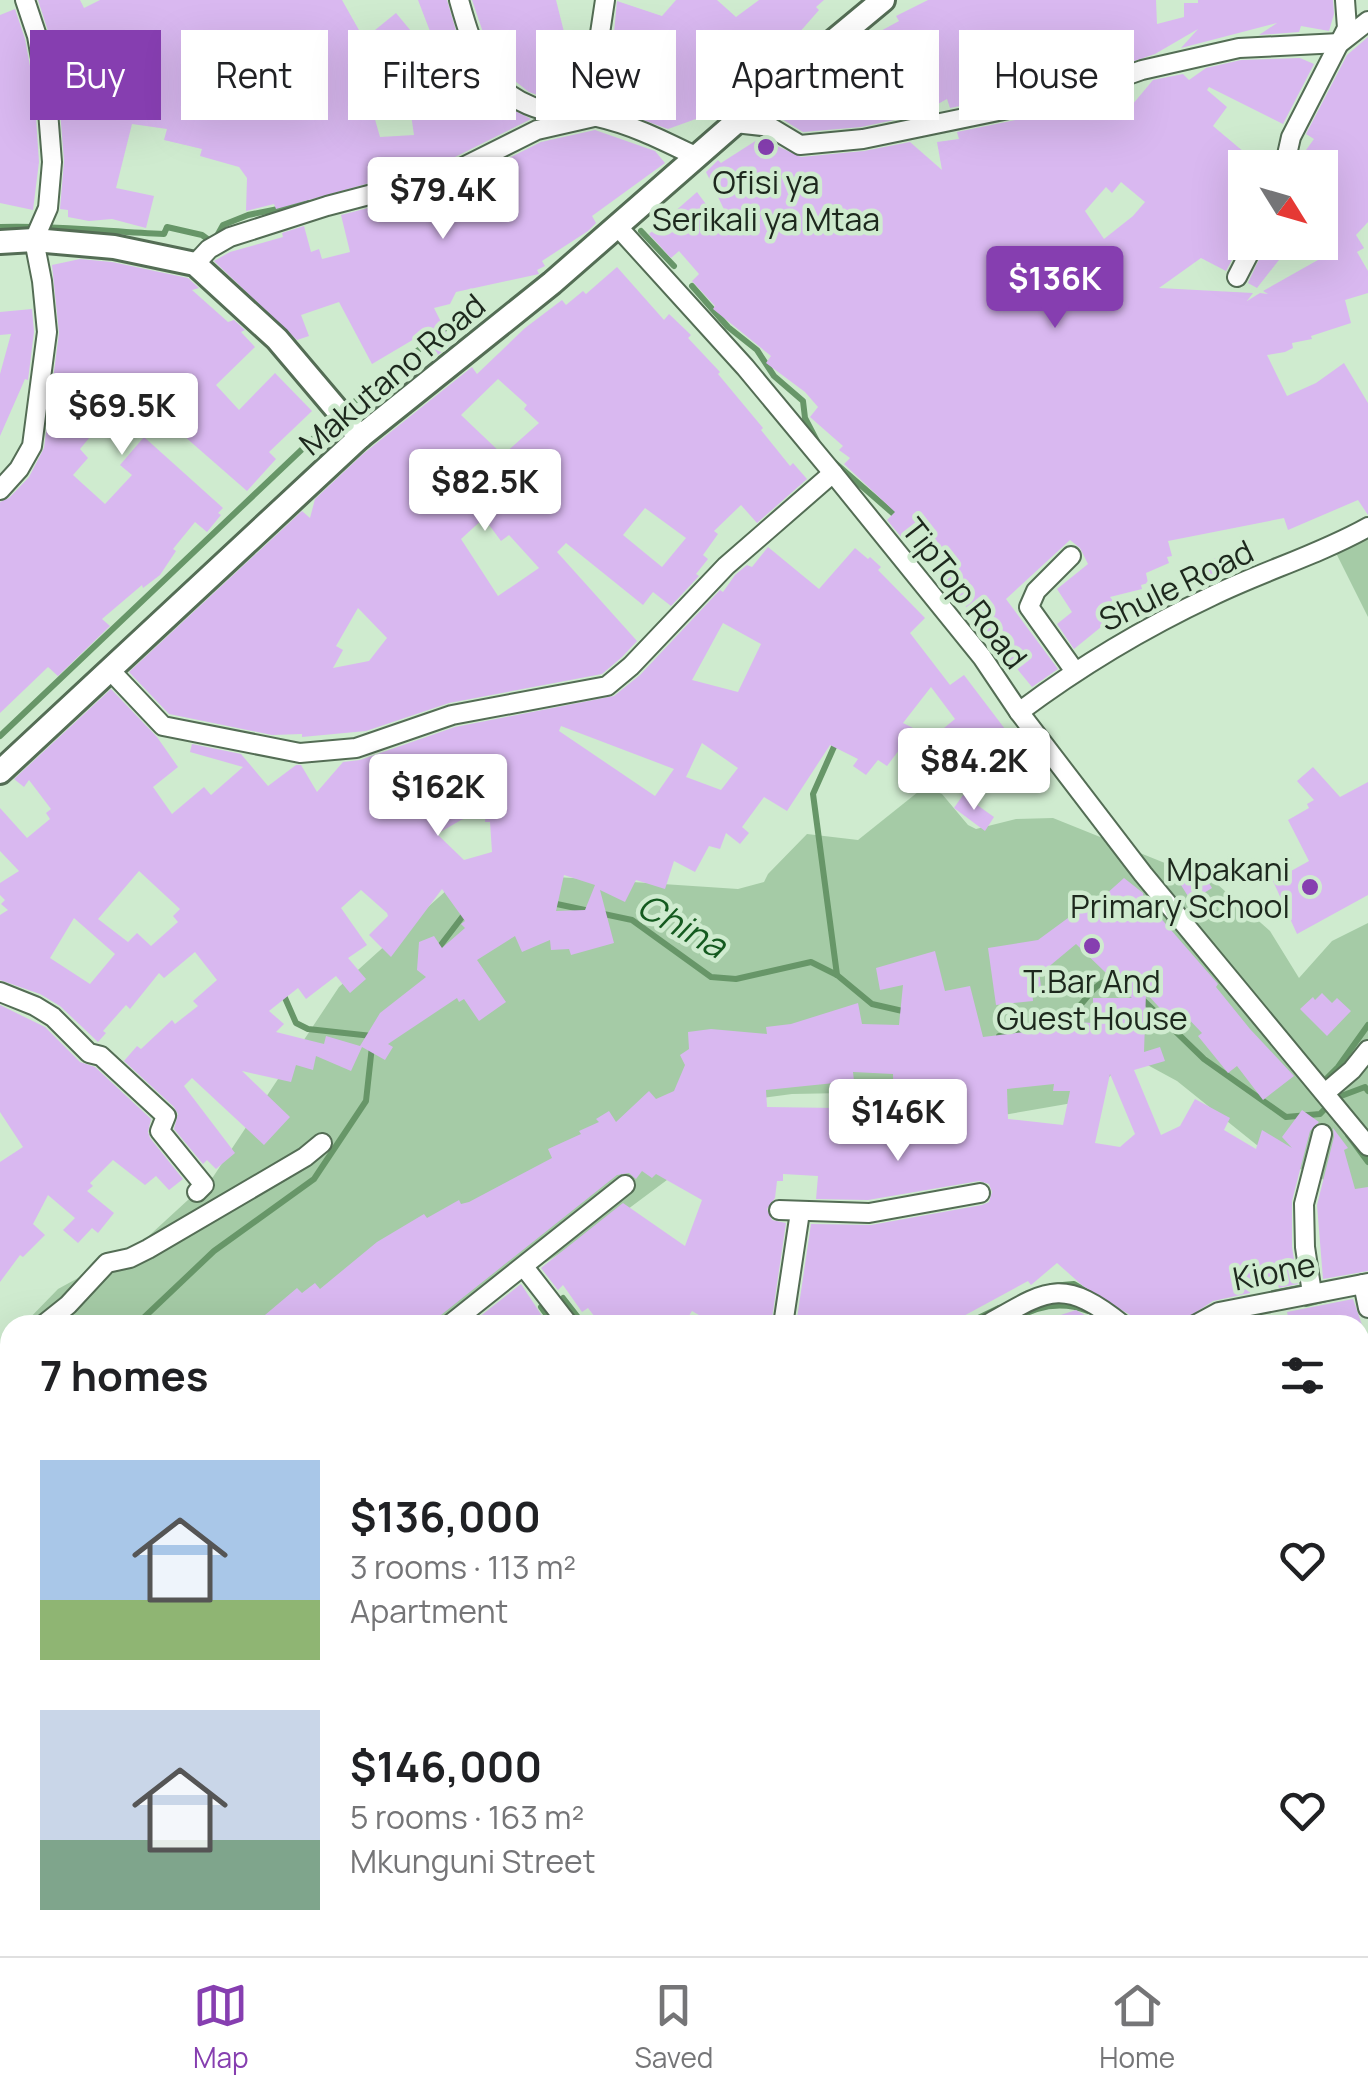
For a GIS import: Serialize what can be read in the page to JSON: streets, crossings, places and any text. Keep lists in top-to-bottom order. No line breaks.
{"streets":{"street":["Makutano Road","Shule Road","TipTop Road","Kione"]},"crossings":[["Makutano Road","TipTop Road"],["Shule Road","TipTop Road"]],"water":["China"],"places":["Ofisi ya Serikali ya Mtaa","Mpakani Primary School","T.Bar And Guest House"],"north":"bottom right","page":{"chip":["Buy","Rent","Filters","New","Apartment","House"],"price":["$79.4K","$136K","$69.5K","$82.5K","$84.2K","$162K","$146K"],"heading":"7 homes","list":[{"name":"$136,000","note":"3 rooms · 113 m² · Apartment"},{"name":"$146,000","note":"5 rooms · 163 m² · Mkunguni Street"}],"tabs":["Map","Saved","Home"]}}
